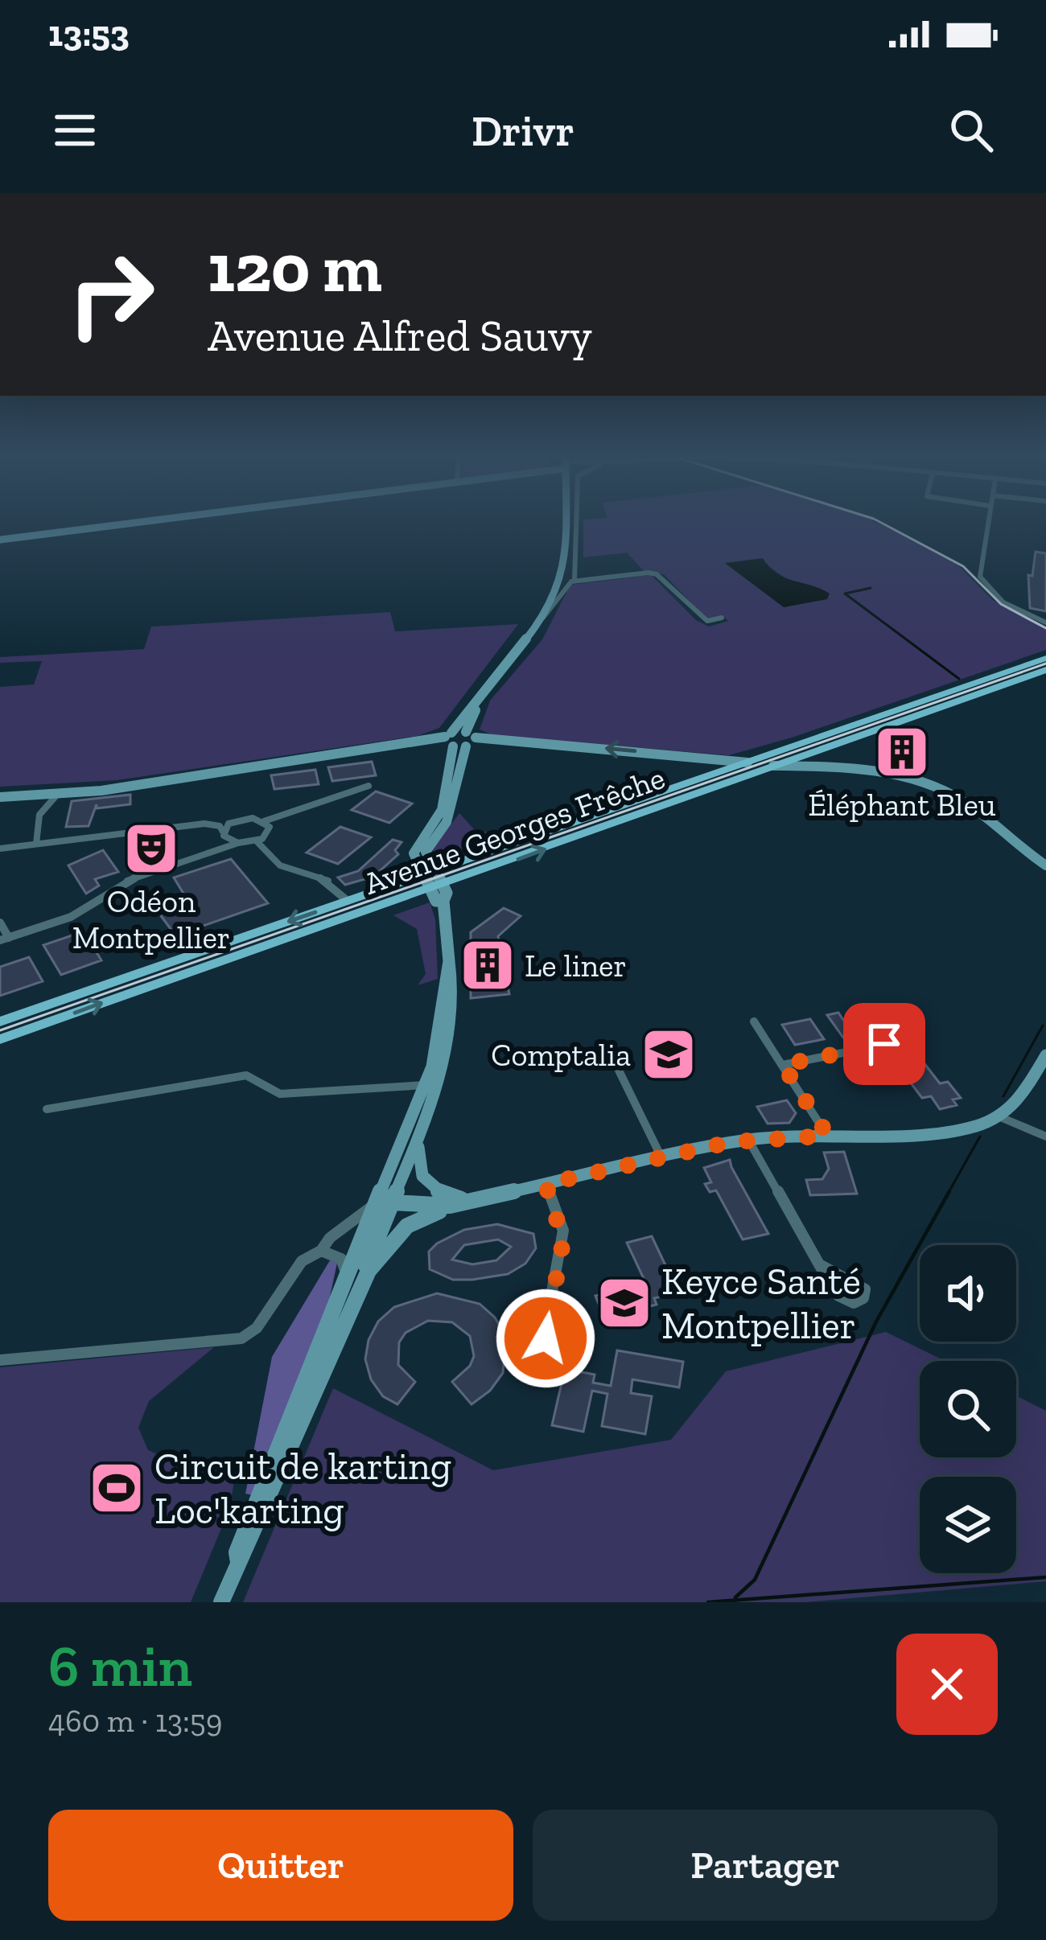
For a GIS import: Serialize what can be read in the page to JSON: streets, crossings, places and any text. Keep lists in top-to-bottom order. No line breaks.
{"streets":{"main road":["Avenue Georges Frêche"]},"places":{"building":["Éléphant Bleu","Le liner"],"theatre":["Odéon Montpellier"],"school or university":["Comptalia","Keyce Santé Montpellier"],"sports":["Circuit de karting Loc'karting"]},"page":{"status":"13:53","header":"Drivr","turn":["120 m","Avenue Alfred Sauvy"],"heading":["6 min","460 m · 13:59"],"buttons":["Quitter","Partager"]}}
